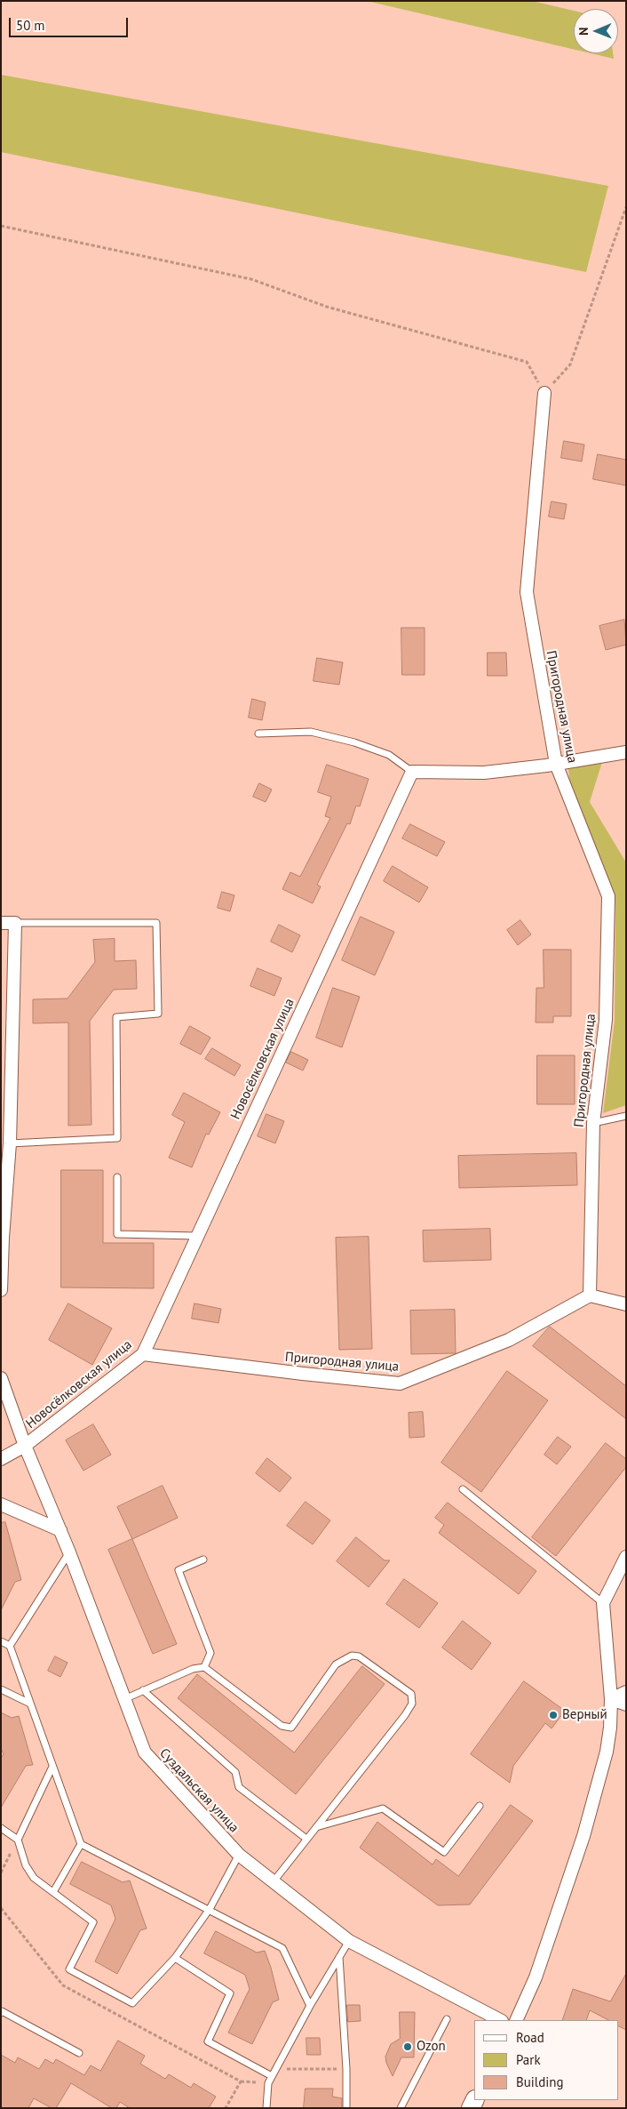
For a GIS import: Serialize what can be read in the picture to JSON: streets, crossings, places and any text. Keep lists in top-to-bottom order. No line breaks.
{"streets":{"street":["Пригородная улица","Новосёлковская улица","Суздальская улица"]},"crossings":[["Пригородная улица","Новосёлковская улица"],["Новосёлковская улица","Суздальская улица"]],"places":["Верный","Ozon"],"legend":["Road","Park","Building"],"scale_bar":"50 m","north":"left"}
